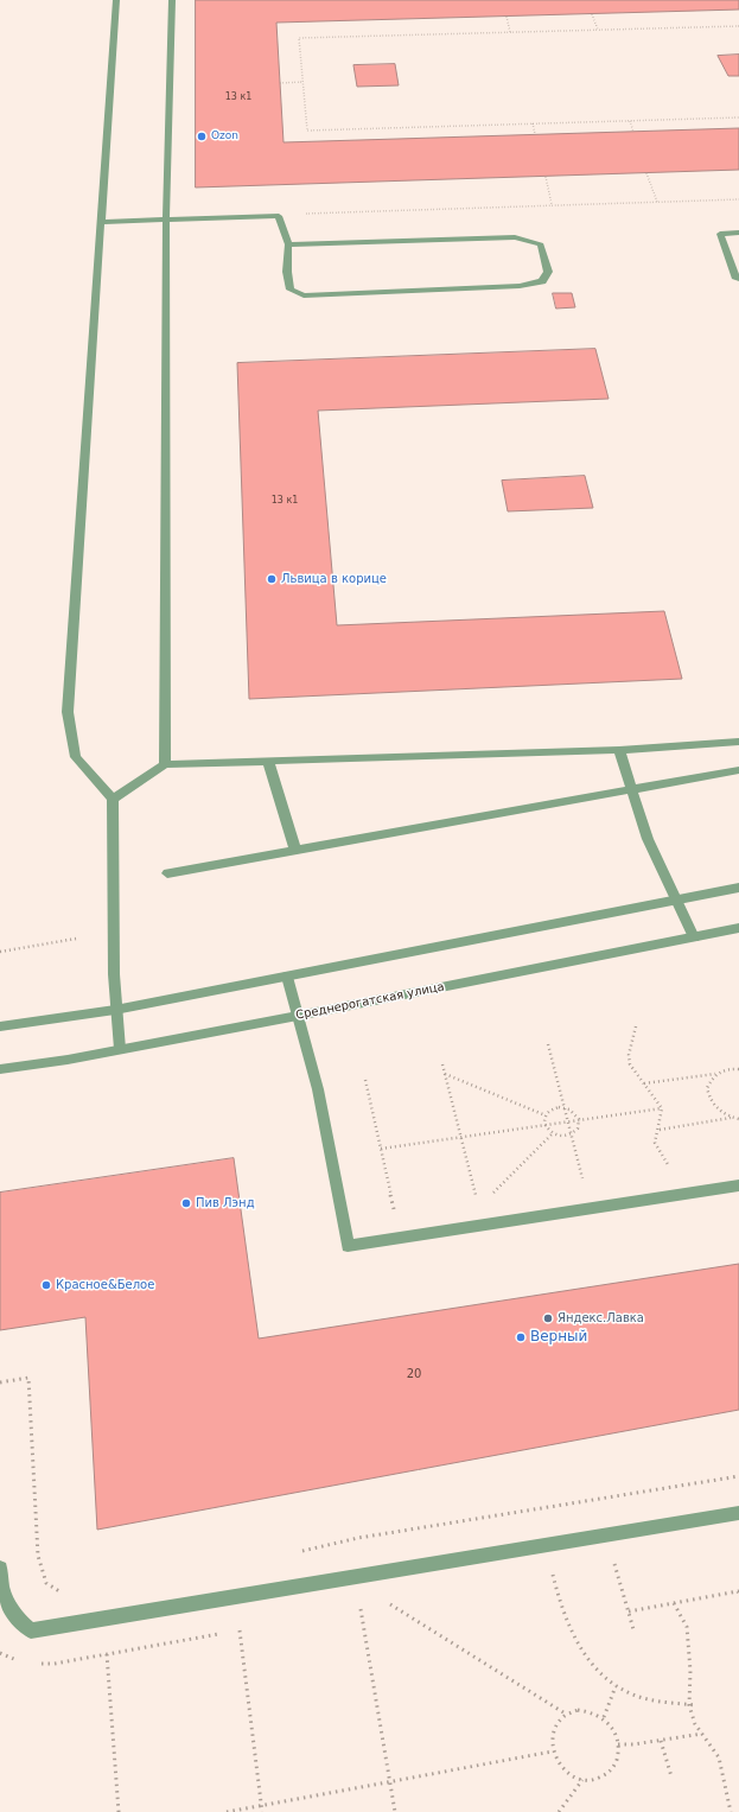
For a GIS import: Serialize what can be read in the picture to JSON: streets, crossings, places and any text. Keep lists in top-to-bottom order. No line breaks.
{"streets":{"street":["Среднерогатская улица"]},"places":["Ozon","Львица в корице","Пив Лэнд","Красное&Белое","Яндекс.Лавка","Верный"],"house_numbers":["13 к1","13 к1","20"]}
